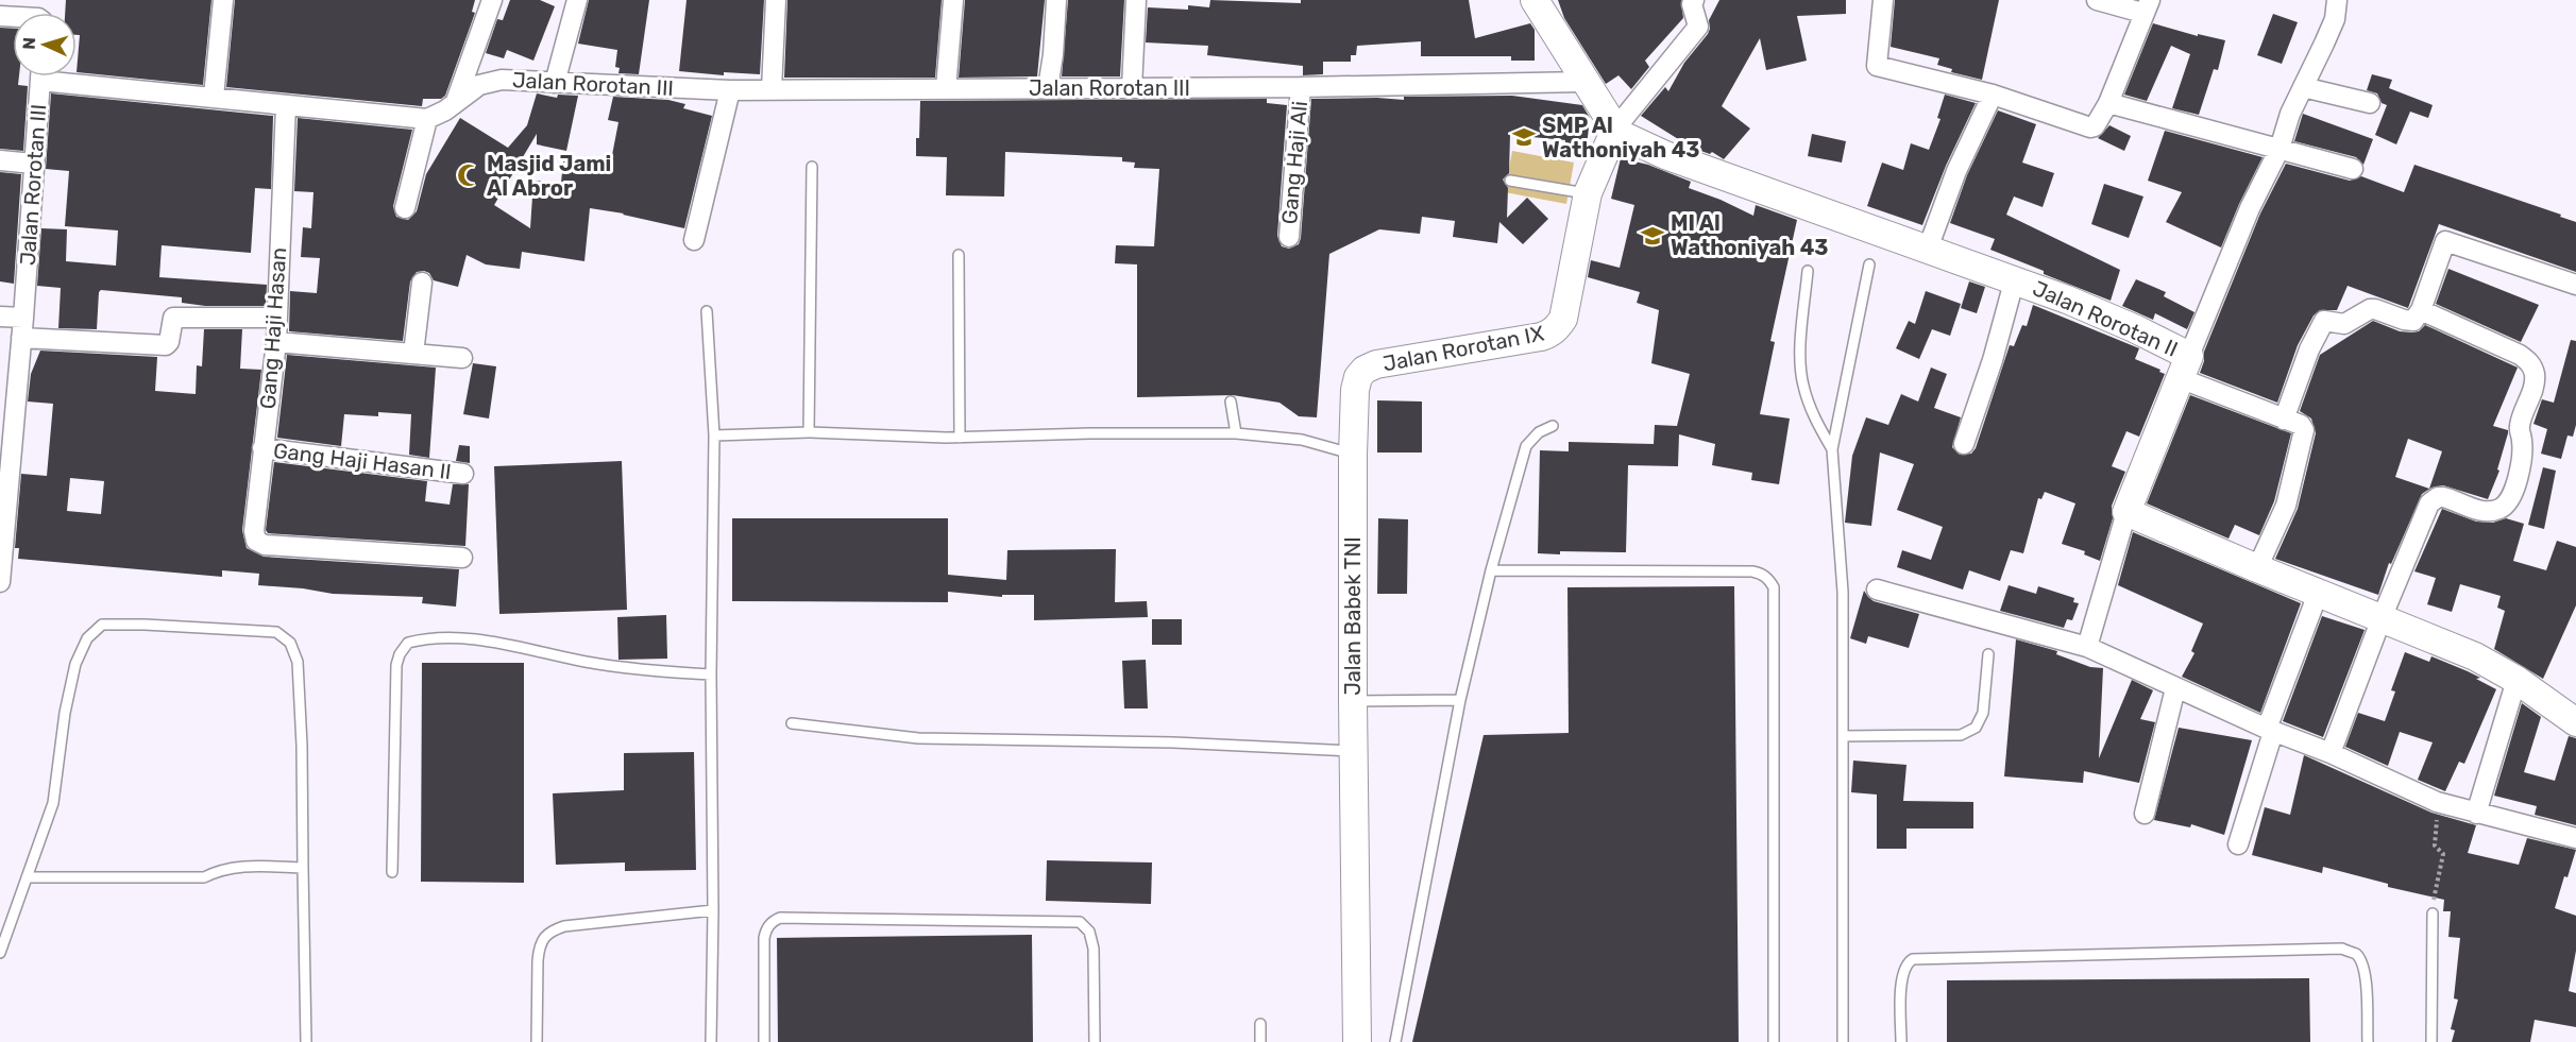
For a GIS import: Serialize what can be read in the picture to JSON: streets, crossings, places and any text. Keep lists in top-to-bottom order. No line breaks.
{"streets":{"street":["Jalan Rorotan III","Gang Haji Ali","Jalan Rorotan II","Gang Haji Hasan","Jalan Rorotan IX","Gang Haji Hasan II","Jalan Babek TNI"]},"crossings":[["Jalan Rorotan III","Gang Haji Ali"],["Jalan Rorotan III","Gang Haji Hasan"],["Jalan Rorotan II","Jalan Rorotan IX"],["Gang Haji Hasan","Gang Haji Hasan II"],["Jalan Rorotan IX","Jalan Babek TNI"]],"places":{"school or university":["SMP Al Wathoniyah 43","MI Al Wathoniyah 43"],"mosque":["Masjid Jami Al Abror"]},"north":"left"}
